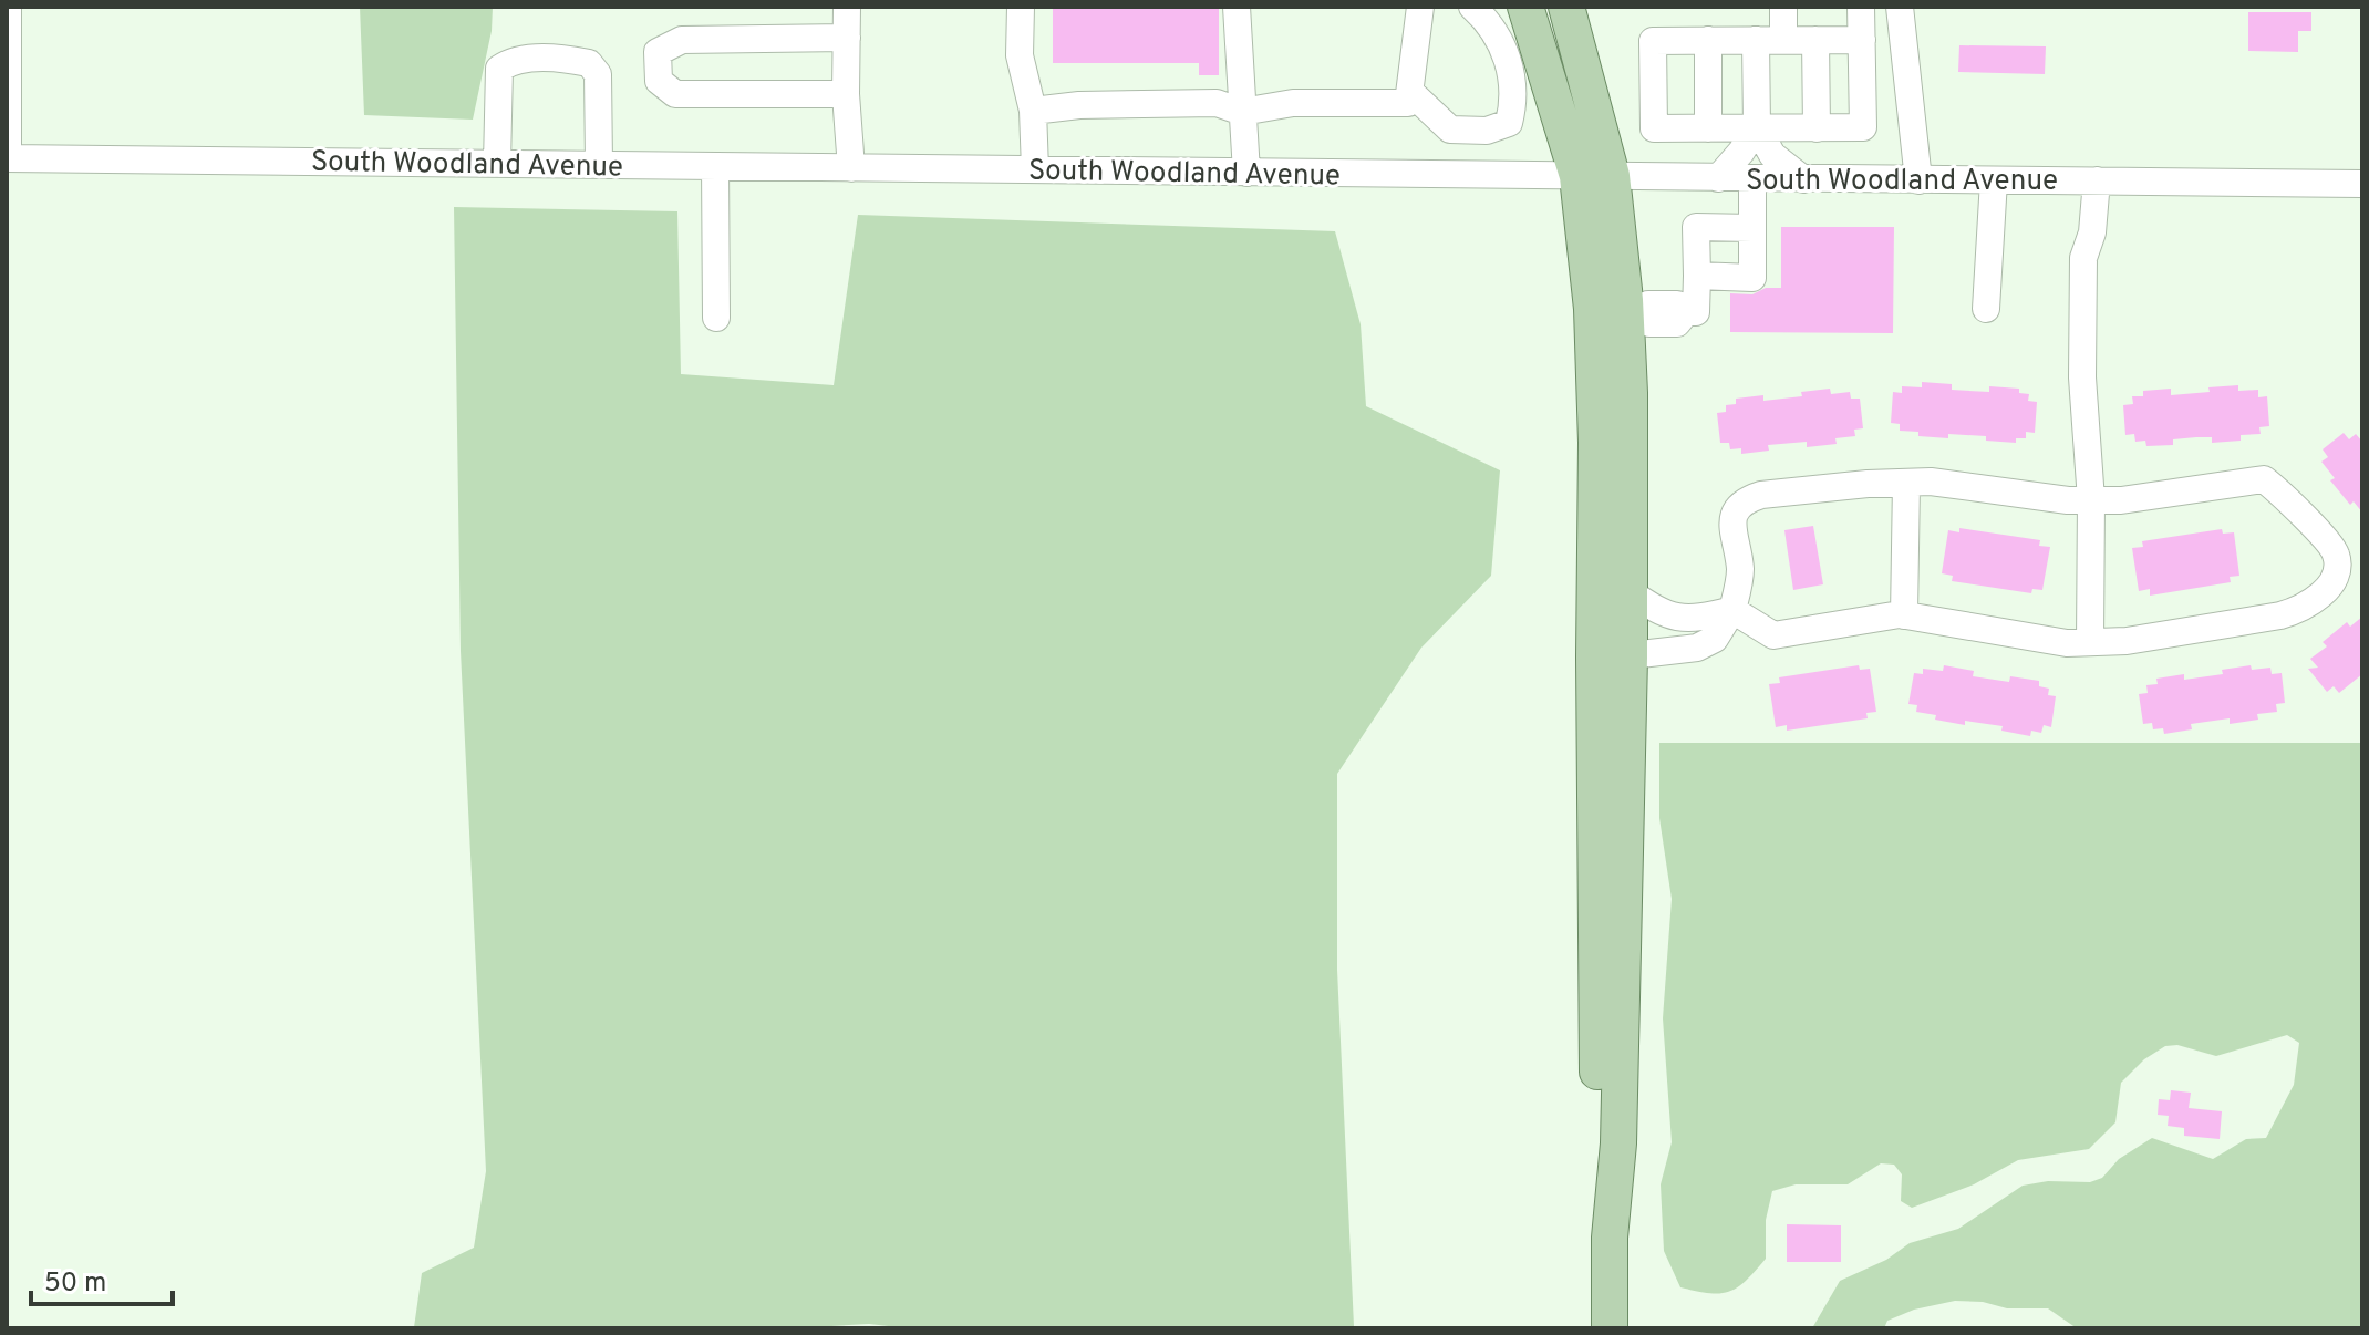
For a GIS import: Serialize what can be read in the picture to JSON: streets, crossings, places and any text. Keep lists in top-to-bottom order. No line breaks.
{"streets":{"street":["South Woodland Avenue"]},"scale_bar":"50 m"}
